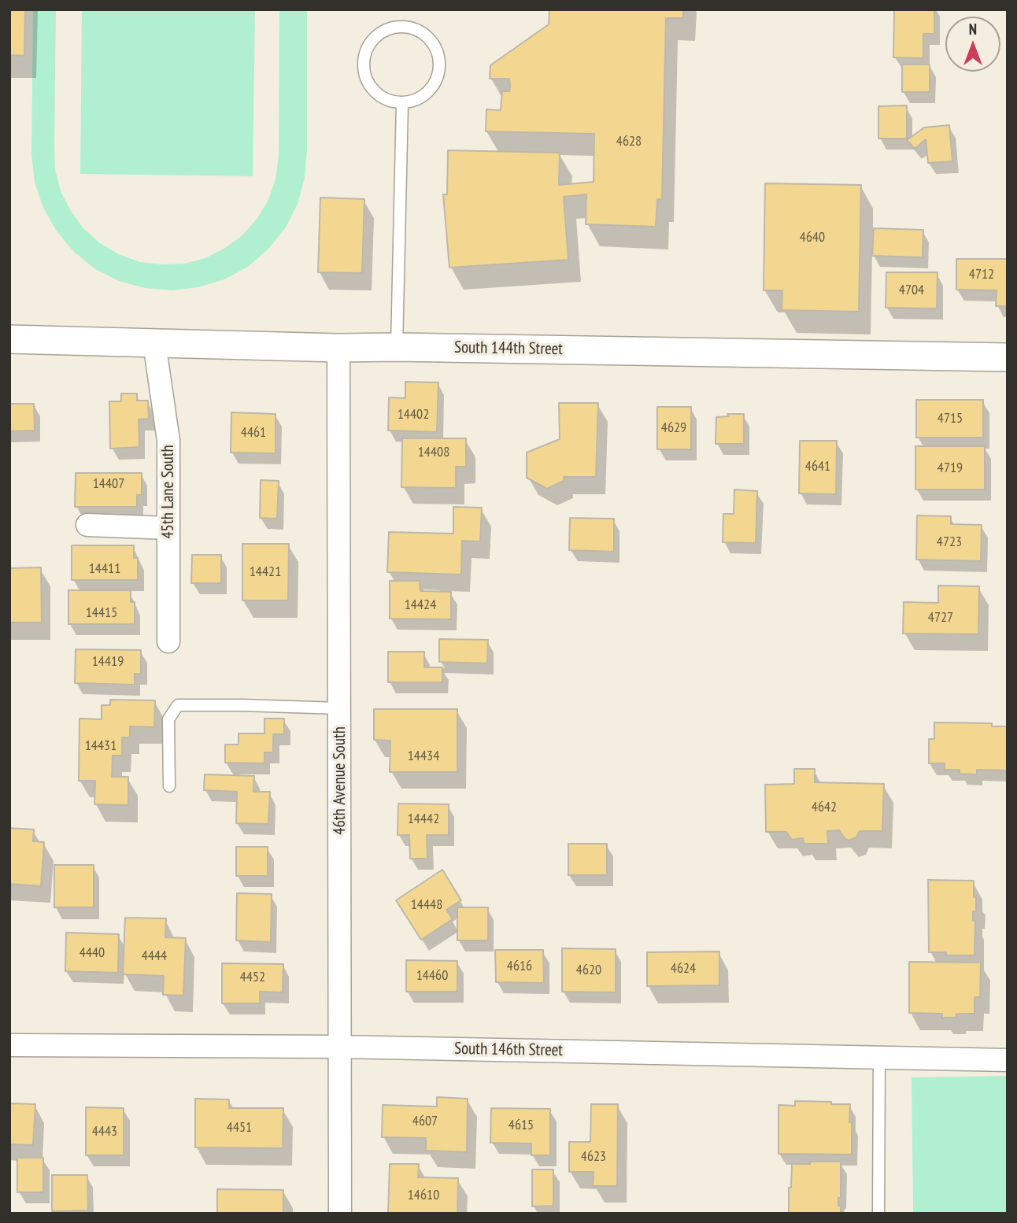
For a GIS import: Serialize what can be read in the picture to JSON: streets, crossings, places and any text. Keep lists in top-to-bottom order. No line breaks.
{"streets":{"street":["South 144th Street","45th Lane South","46th Avenue South","South 146th Street"]},"crossings":[["South 144th Street","45th Lane South"],["South 144th Street","46th Avenue South"],["46th Avenue South","South 146th Street"]],"house_numbers":["4628","4640","4712","4704","14402","4715","4629","4461","14408","4641","4719","14407","4723","14411","14421","14424","14415","4727","14419","14431","14434","4642","14442","14448","4440","4444","4616","4624","4620","14460","4452","4607","4615","4451","4443","4623","14610"],"north":"top"}
